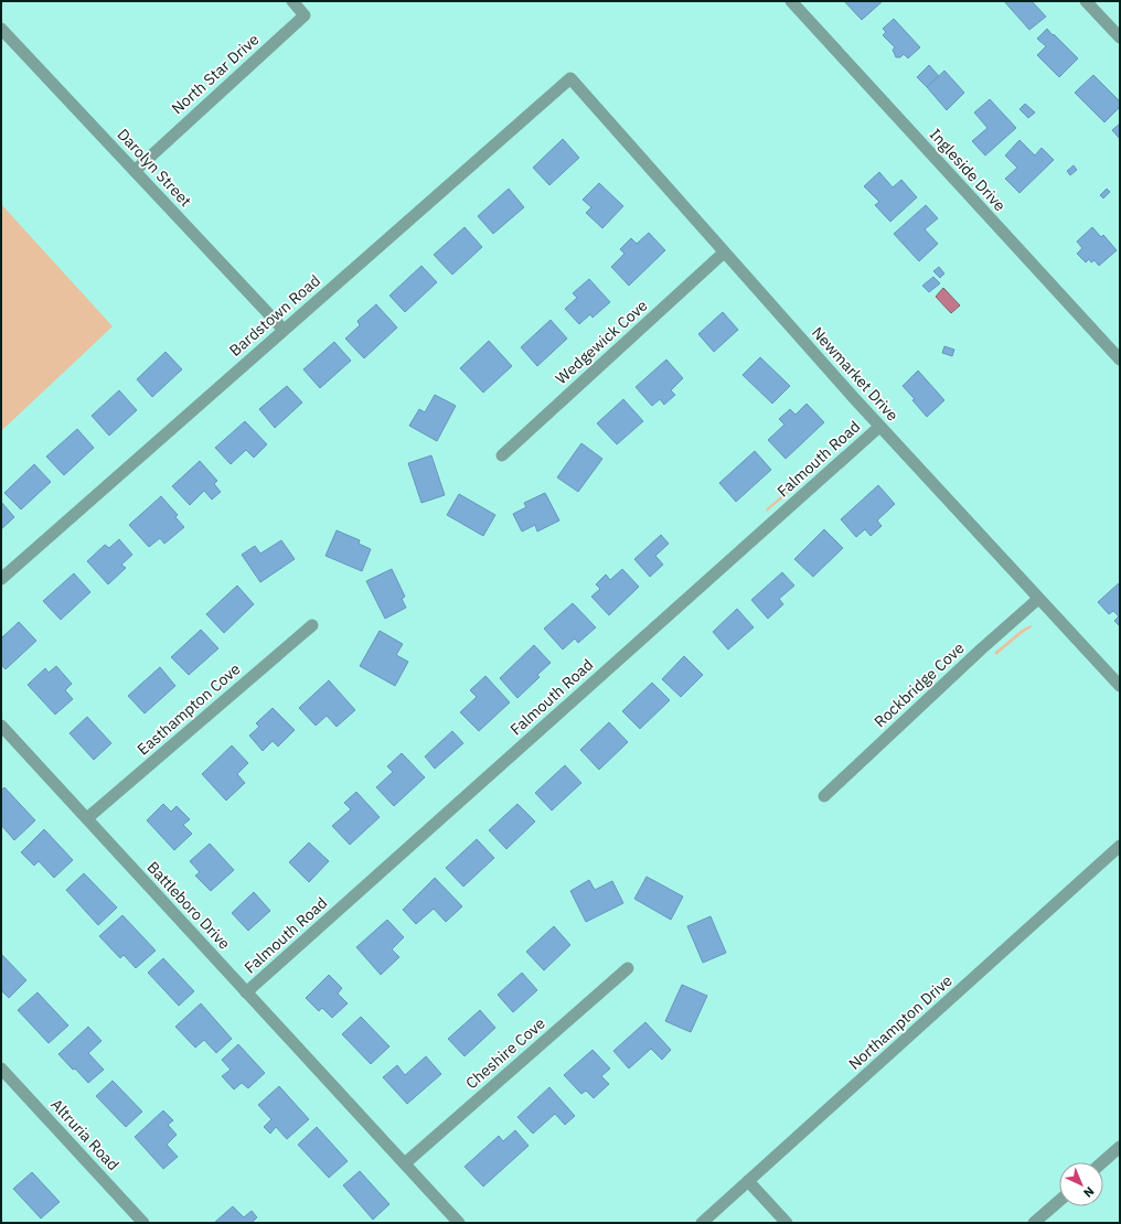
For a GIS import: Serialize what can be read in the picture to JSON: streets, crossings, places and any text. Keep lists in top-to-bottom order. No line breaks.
{"streets":{"street":["North Star Drive","Darolyn Street","Ingleside Drive","Bardstown Road","Wedgewick Cove","Newmarket Drive","Falmouth Road","Rockbridge Cove","Easthampton Cove","Battleboro Drive","Northampton Drive","Cheshire Cove","Altruria Road"]},"crossings":[["North Star Drive","Darolyn Street"],["Darolyn Street","Bardstown Road"],["Bardstown Road","Newmarket Drive"],["Wedgewick Cove","Newmarket Drive"],["Newmarket Drive","Falmouth Road"],["Newmarket Drive","Rockbridge Cove"],["Falmouth Road","Battleboro Drive"],["Easthampton Cove","Battleboro Drive"],["Battleboro Drive","Cheshire Cove"]],"north":"bottom right"}
